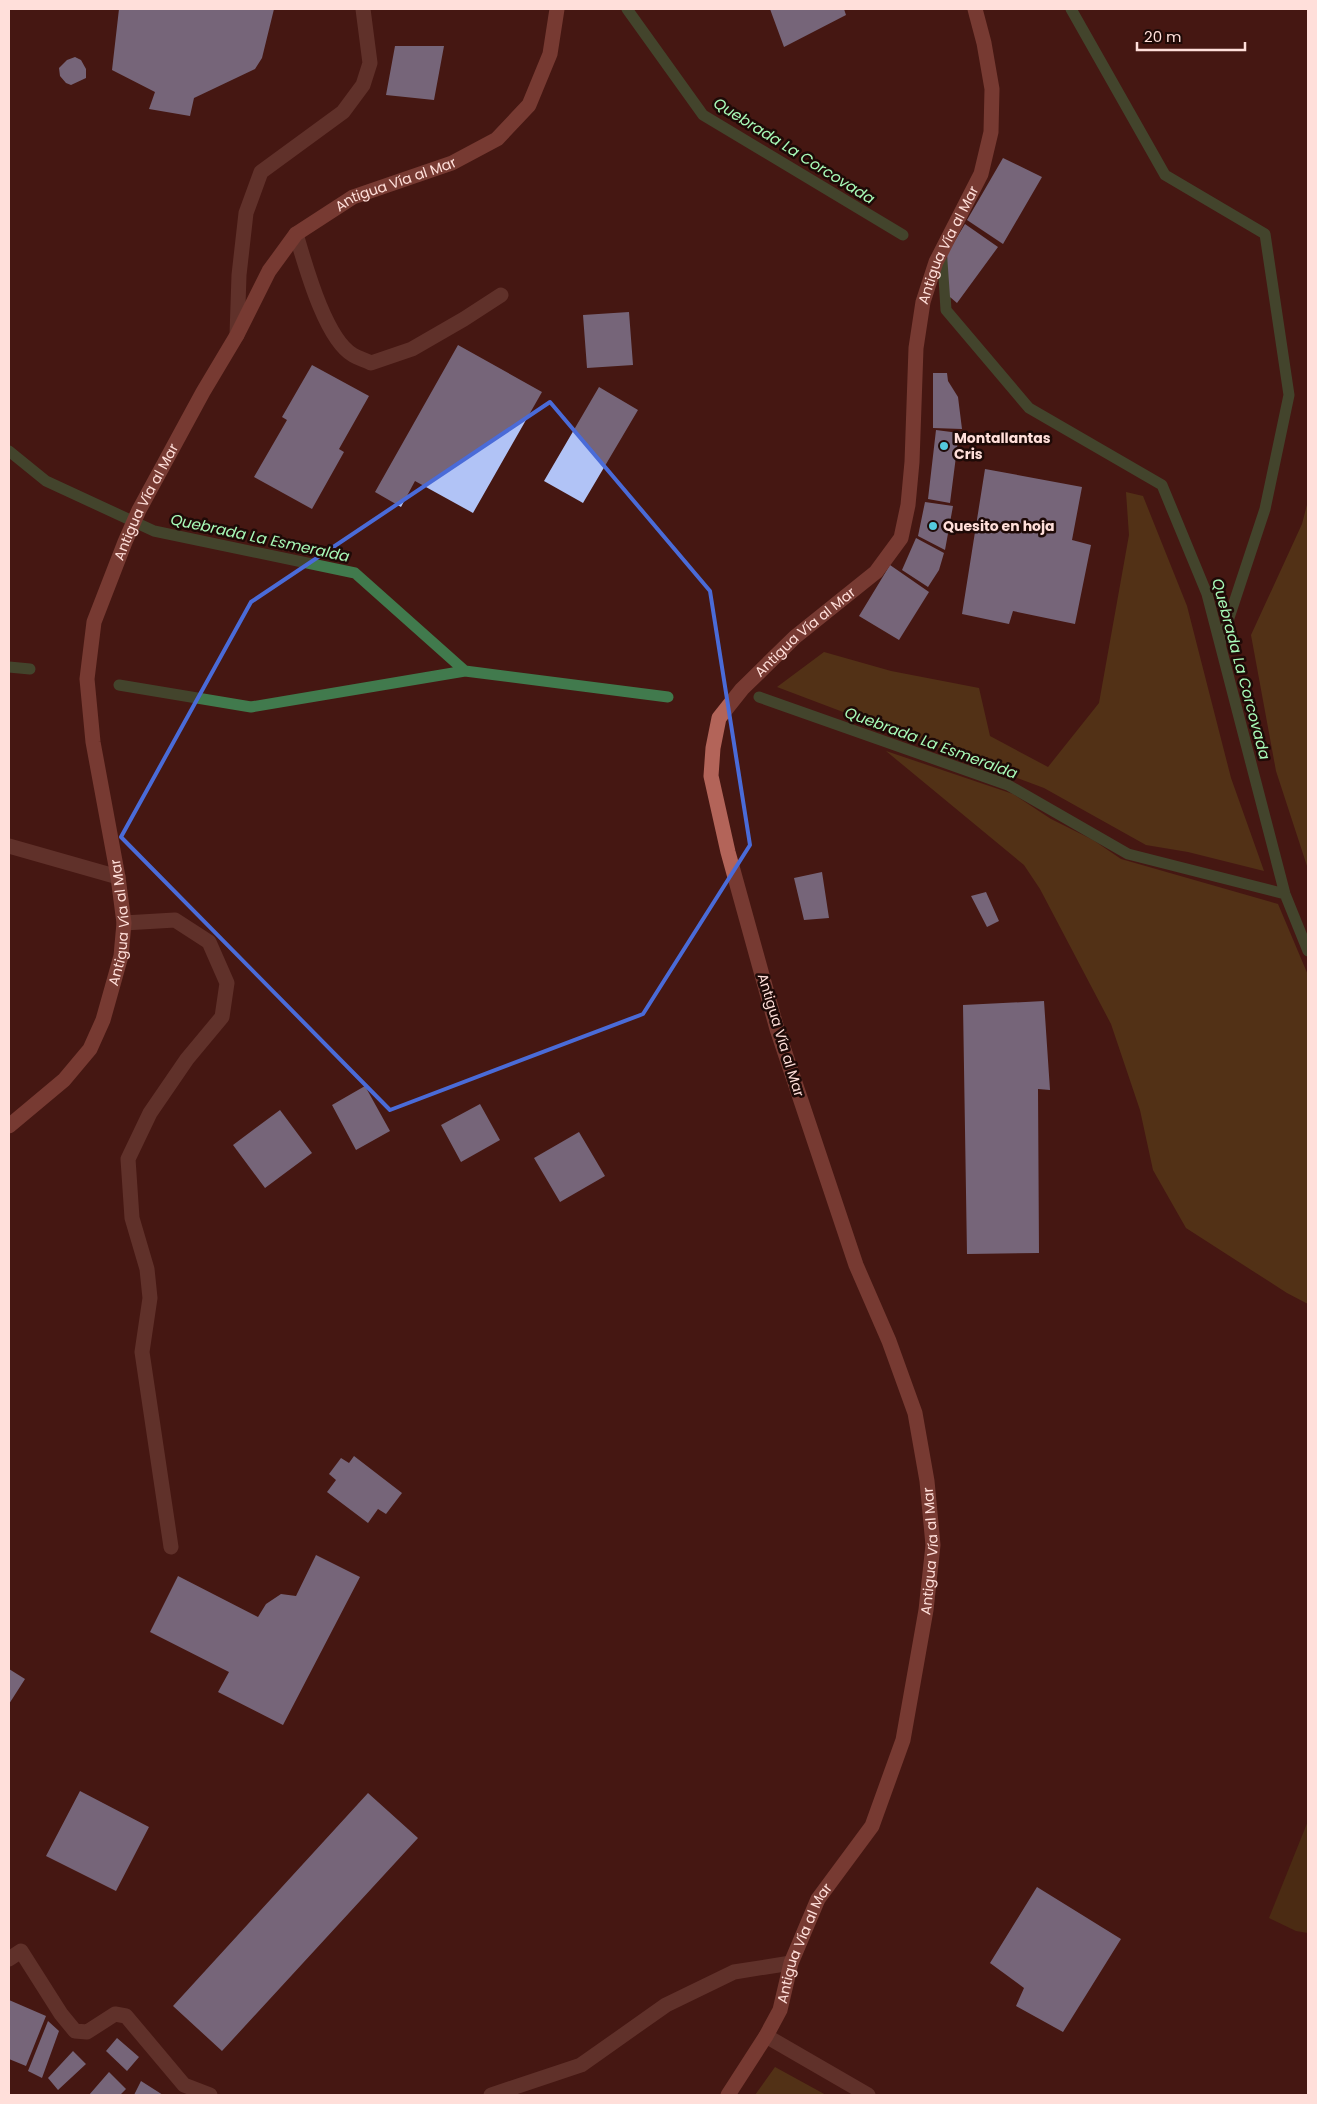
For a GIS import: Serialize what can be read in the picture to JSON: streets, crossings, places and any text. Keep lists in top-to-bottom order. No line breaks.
{"streets":{"main road":["Antigua Vía al Mar"]},"water":["Quebrada La Corcovada","Quebrada La Esmeralda"],"places":["Montallantas Cris","Quesito en hoja"],"scale_bar":"20 m"}
